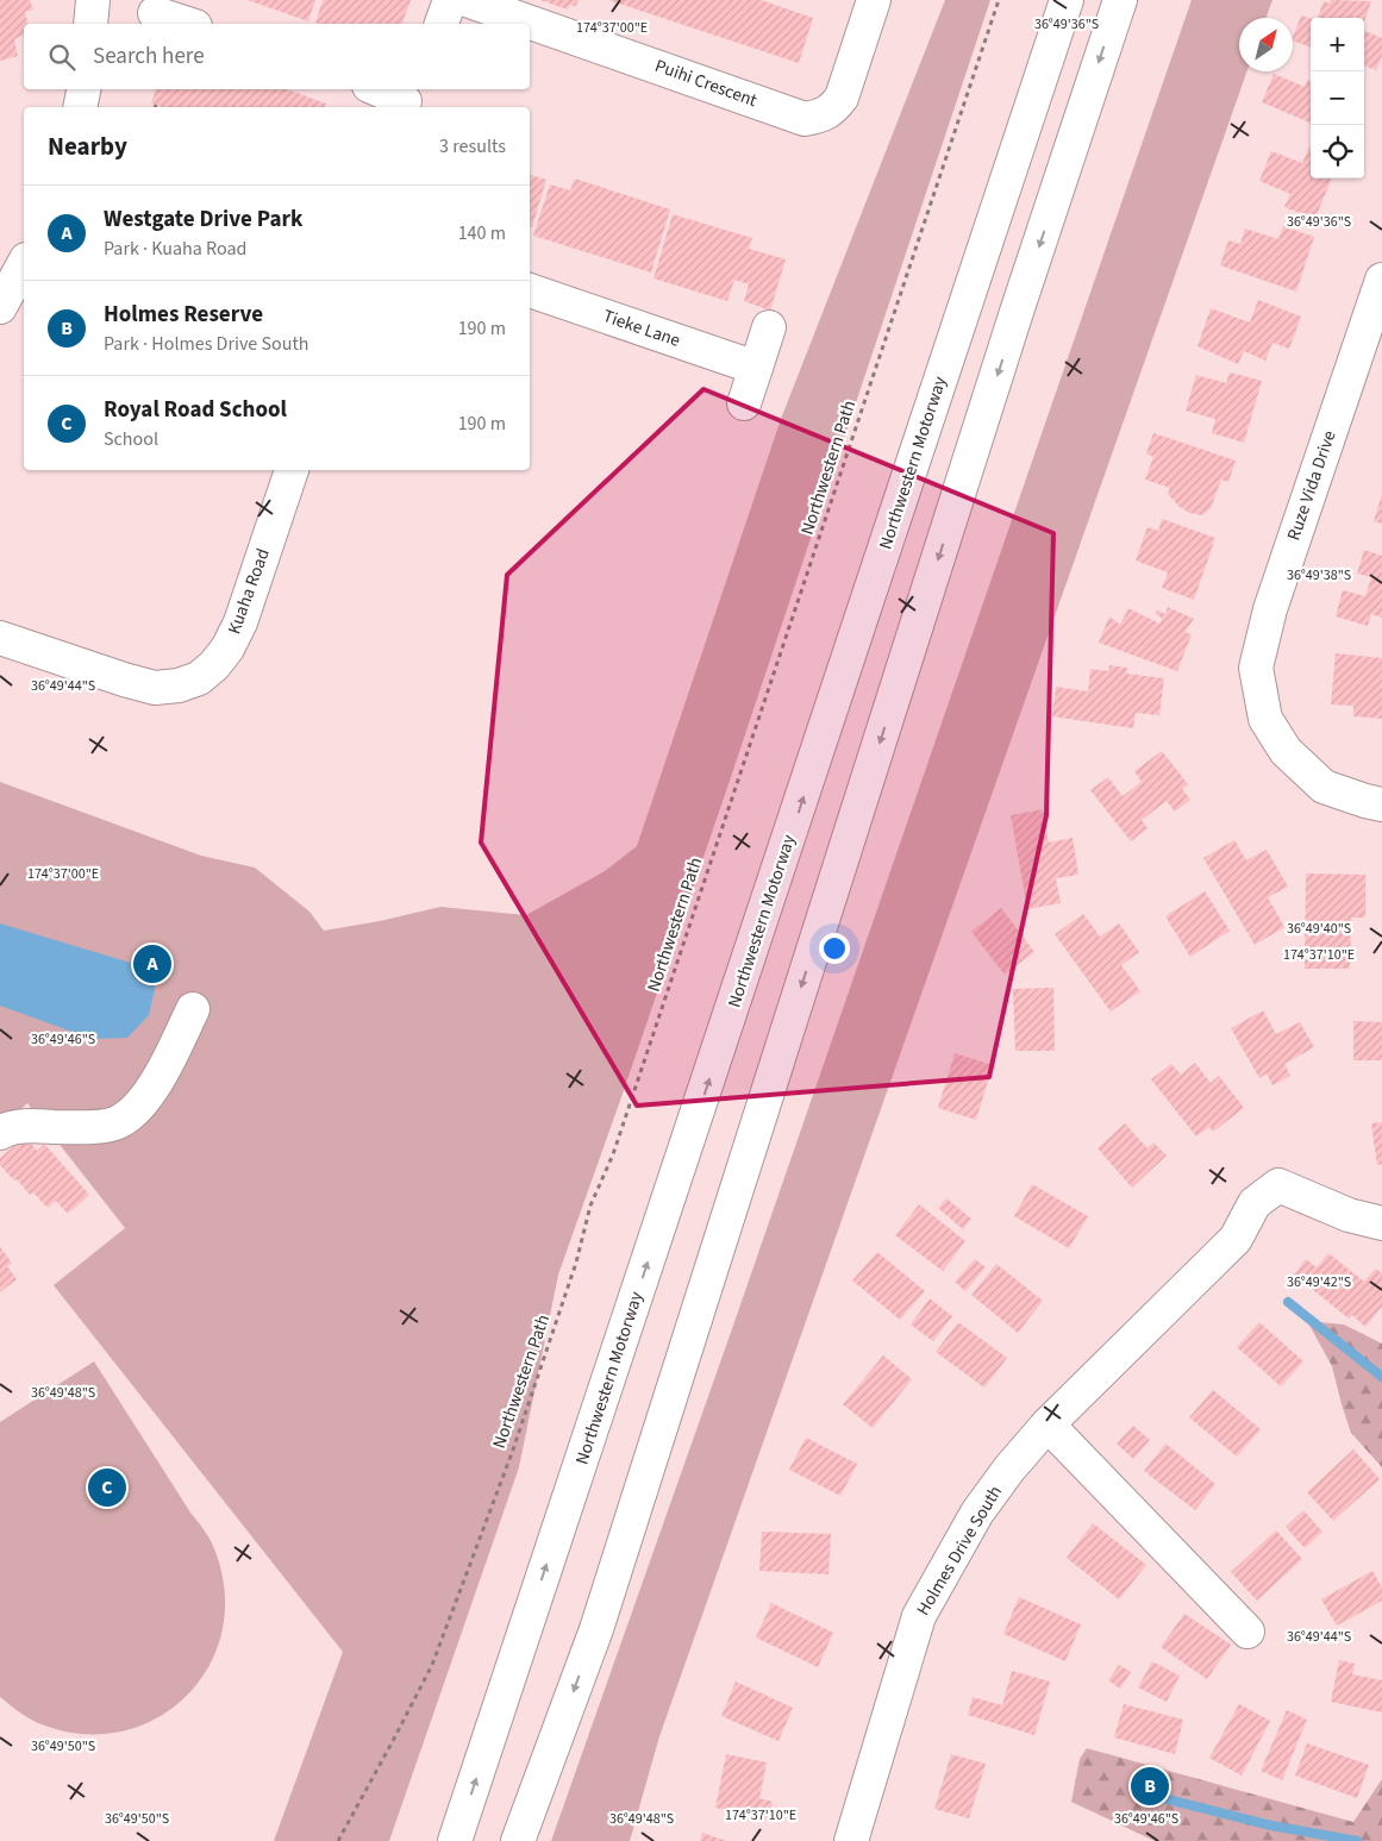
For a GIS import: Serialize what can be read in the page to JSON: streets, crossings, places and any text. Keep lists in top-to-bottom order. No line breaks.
{"streets":{"main road":["Puihi Crescent","Tieke Lane","Northwestern Motorway","Ruze Vida Drive","Kuaha Road","Holmes Drive South"],"path":["Northwestern Path"]},"north":"top right","page":{"map_buttons":["+","−"],"search":"Search here","heading":["Nearby","3 results"],"list":[{"mark":"A","name":"Westgate Drive Park","note":"Park · Kuaha Road","value":"140 m"},{"mark":"B","name":"Holmes Reserve","note":"Park · Holmes Drive South","value":"190 m"},{"mark":"C","name":"Royal Road School","note":"School","value":"190 m"}],"pins":["A","C","B"]},"coordinates":["36°49'36\"S","174°37'00\"E","36°49'38\"S","36°49'44\"S","36°49'40\"S","174°37'10\"E","36°49'46\"S","36°49'42\"S","36°49'48\"S","36°49'50\"S"]}
